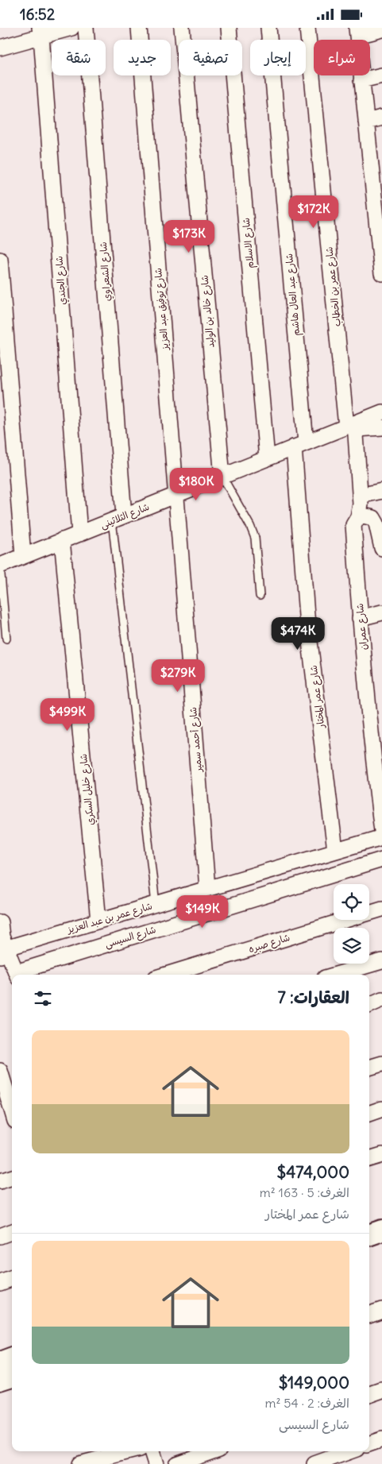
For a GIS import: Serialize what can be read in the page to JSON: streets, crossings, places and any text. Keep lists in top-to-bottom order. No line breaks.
{"streets":{"street":["شارع الاسلام","شارع الشعراوي","شارع الجندي","شارع عمر بن الخطاب","شارع عبد العال هاشم","شارع توفيق عبد العزيز","شارع خالد بن الوليد","شارع الثلاثينى","شارع عمران","شارع عمر المختار","شارع أحمد سمير","شارع خليل السكري","شارع عمر بن عبد العزيز","شارع السيسى","شارع صبره"]},"crossings":[["شارع الاسلام","شارع الثلاثينى"],["شارع الشعراوي","شارع الثلاثينى"],["شارع الجندي","شارع الثلاثينى"],["شارع عمر بن الخطاب","شارع الثلاثينى"],["شارع عمر بن الخطاب","شارع عمران"],["شارع عبد العال هاشم","شارع الثلاثينى"],["شارع عبد العال هاشم","شارع عمر المختار"],["شارع توفيق عبد العزيز","شارع الثلاثينى"],["شارع توفيق عبد العزيز","شارع أحمد سمير"],["شارع خالد بن الوليد","شارع الثلاثينى"],["شارع الثلاثينى","شارع عمران"],["شارع الثلاثينى","شارع عمر المختار"],["شارع الثلاثينى","شارع أحمد سمير"],["شارع الثلاثينى","شارع خليل السكري"],["شارع عمر المختار","شارع عمر بن عبد العزيز"],["شارع أحمد سمير","شارع عمر بن عبد العزيز"],["شارع خليل السكري","شارع عمر بن عبد العزيز"]],"page":{"status":"16:52","chip":["شراء","إيجار","تصفية","جديد","شقة"],"price":["$172K","$173K","$180K","$474K","$279K","$499K","$149K"],"heading":"العقارات: 7","list":[{"name":"$474,000","note":"الغرف: 5 · 163 m² · شارع عمر المختار"},{"name":"$149,000","note":"الغرف: 2 · 54 m² · شارع السيسى"}]}}
